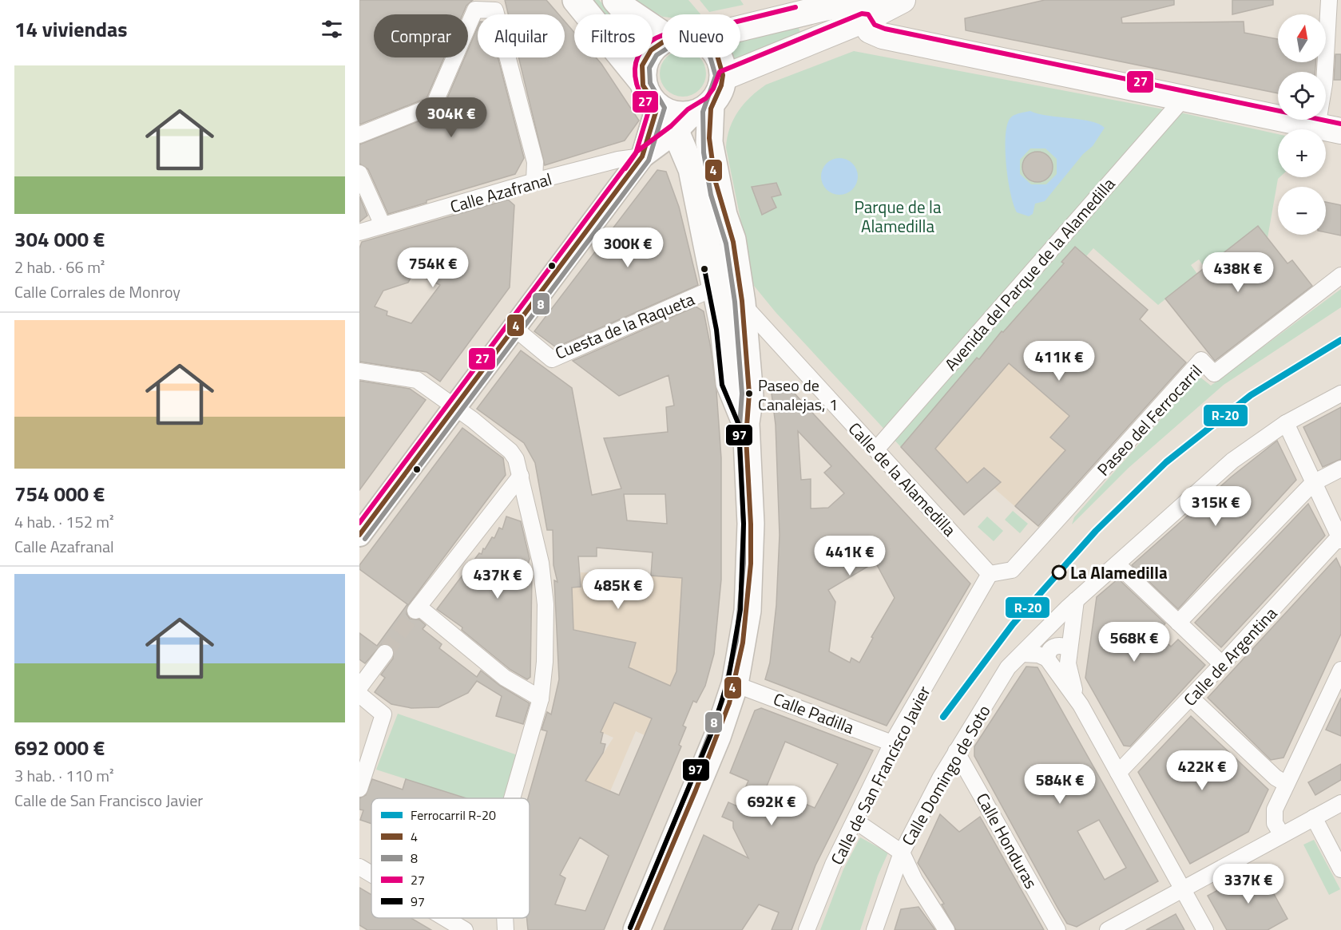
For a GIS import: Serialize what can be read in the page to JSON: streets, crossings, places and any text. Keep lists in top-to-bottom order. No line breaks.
{"streets":{"street":["Calle Azafranal","Avenida del Parque de la Alamedilla","Cuesta de la Raqueta","Paseo del Ferrocarril","Calle de la Alamedilla","Calle de Argentina","Calle Padilla","Calle de San Francisco Javier","Calle Domingo de Soto","Calle Honduras"]},"crossings":[["Avenida del Parque de la Alamedilla","Calle de la Alamedilla"],["Cuesta de la Raqueta","Calle de la Alamedilla"],["Paseo del Ferrocarril","Calle de la Alamedilla"],["Paseo del Ferrocarril","Calle de San Francisco Javier"],["Calle de la Alamedilla","Calle de San Francisco Javier"],["Calle Padilla","Calle de San Francisco Javier"],["Calle Domingo de Soto","Calle Honduras"]],"parks":["Parque de la Alamedilla"],"places":["Paseo de Canalejas, 1","La Alamedilla"],"lines":["transit line 27","transit line 4","transit line 8","transit line 97","rail line R-20"],"legend":["Ferrocarril R-20","4","8","27","97"],"north":"top","page":{"heading":"14 viviendas","map_buttons":["+","−"],"chip":["Comprar","Alquilar","Filtros","Nuevo"],"list":[{"name":"304 000 €","note":"2 hab. · 66 m² · Calle Corrales de Monroy"},{"name":"754 000 €","note":"4 hab. · 152 m² · Calle Azafranal"},{"name":"692 000 €","note":"3 hab. · 110 m² · Calle de San Francisco Javier"}],"price":["304K €","300K €","754K €","438K €","411K €","315K €","441K €","437K €","485K €","568K €","422K €","584K €","692K €","337K €"]}}
